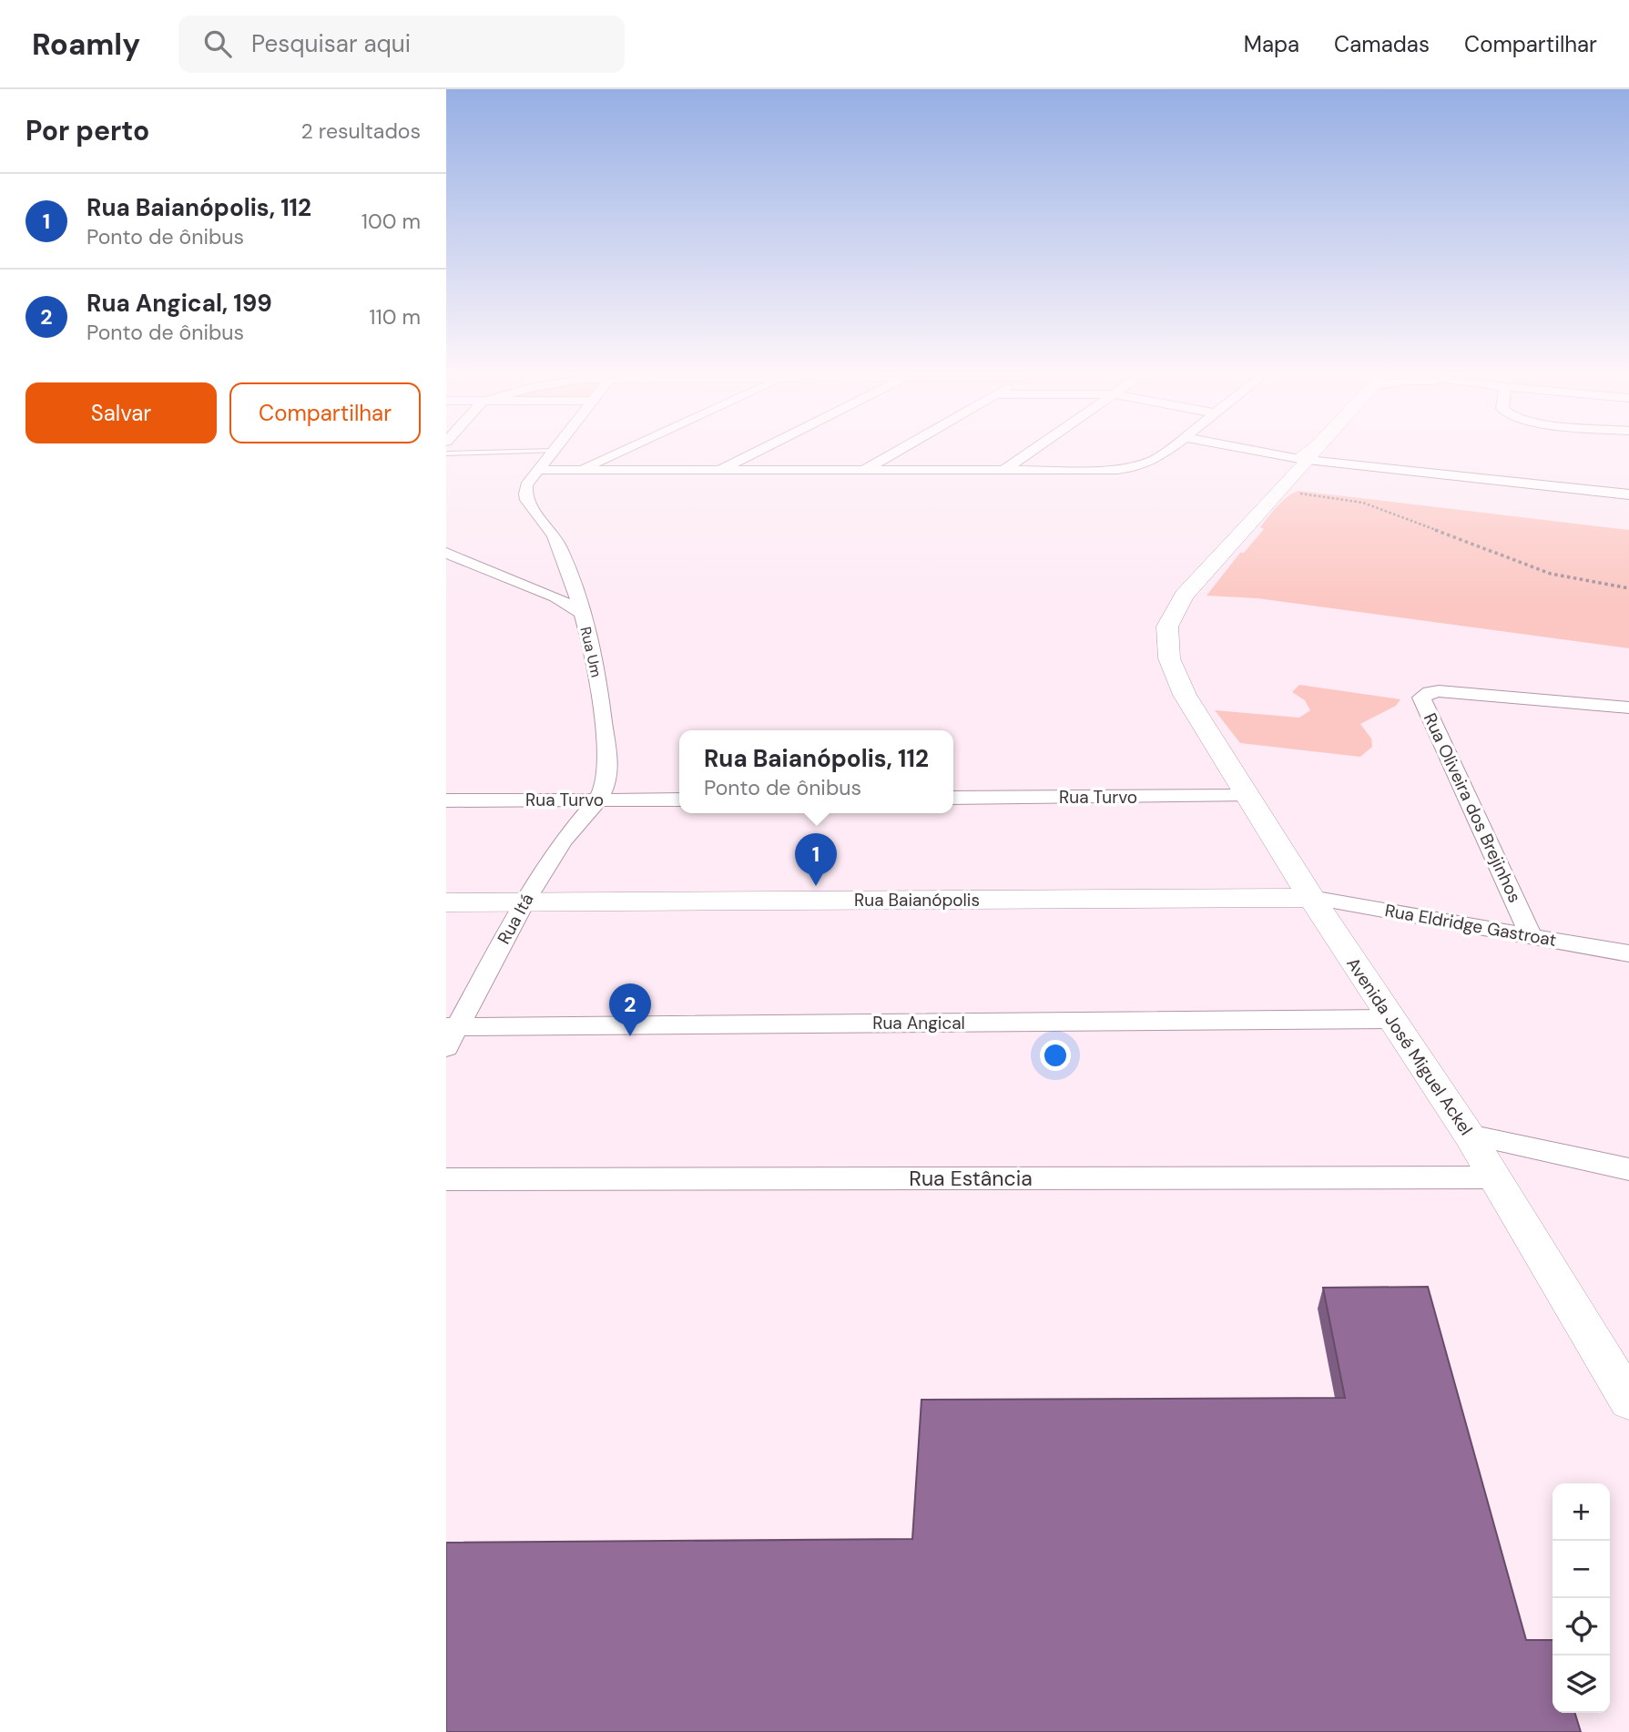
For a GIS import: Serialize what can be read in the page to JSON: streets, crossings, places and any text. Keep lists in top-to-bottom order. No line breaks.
{"streets":{"street":["Rua Um","Rua Turvo","Rua Oliveira dos Brejinhos","Rua Baianópolis","Rua Itá","Rua Eldridge Gastroat","Rua Angical","Avenida José Miguel Ackel","Rua Estância"]},"crossings":[["Rua Um","Rua Turvo"],["Rua Um","Rua Itá"],["Rua Turvo","Rua Itá"],["Rua Turvo","Avenida José Miguel Ackel"],["Rua Oliveira dos Brejinhos","Rua Eldridge Gastroat"],["Rua Baianópolis","Rua Itá"],["Rua Baianópolis","Rua Eldridge Gastroat"],["Rua Baianópolis","Avenida José Miguel Ackel"],["Rua Itá","Rua Angical"],["Rua Eldridge Gastroat","Avenida José Miguel Ackel"],["Rua Angical","Avenida José Miguel Ackel"],["Avenida José Miguel Ackel","Rua Estância"]],"page":{"header":"Roamly","search":"Pesquisar aqui","nav":["Mapa","Camadas","Compartilhar"],"heading":["Por perto","2 resultados"],"list":[{"mark":"1","name":"Rua Baianópolis, 112","note":"Ponto de ônibus","value":"100 m"},{"mark":"2","name":"Rua Angical, 199","note":"Ponto de ônibus","value":"110 m"}],"buttons":["Salvar","Compartilhar"],"popup":["Rua Baianópolis, 112","Ponto de ônibus"],"pins":["1","2"],"map_buttons":["+","−"]}}
